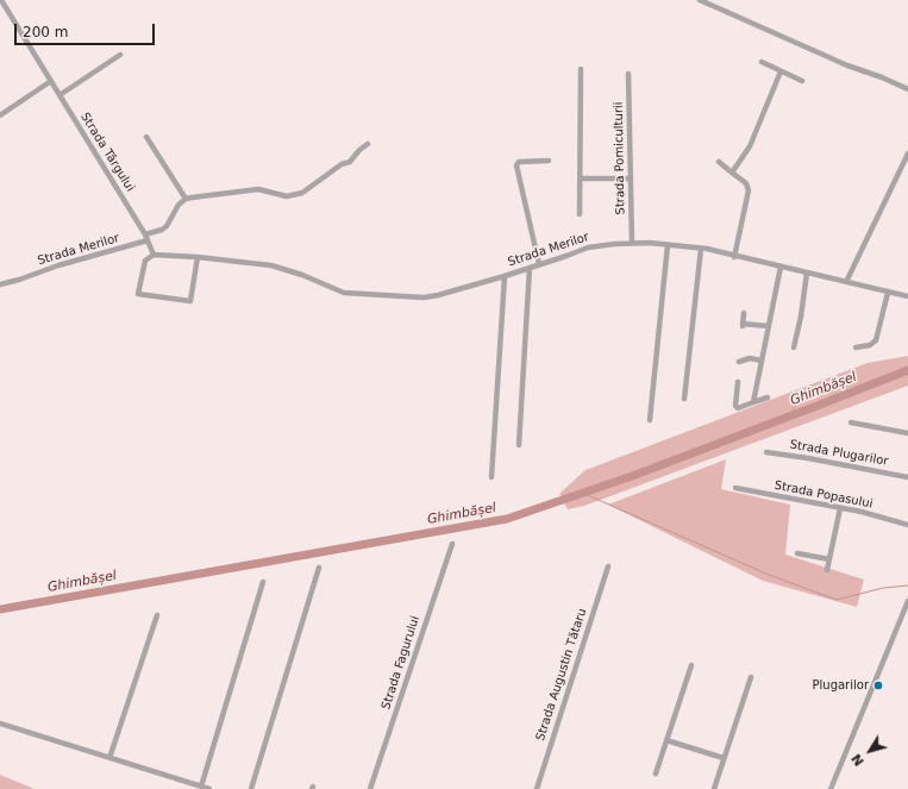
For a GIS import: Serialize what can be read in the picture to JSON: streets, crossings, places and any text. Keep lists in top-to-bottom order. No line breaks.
{"streets":{"street":["Strada Târgului","Strada Pomiculturii","Strada Merilor","Strada Plugarilor","Strada Popasului","Strada Fagurului","Strada Augustin Tătaru"]},"crossings":[["Strada Târgului","Strada Merilor"],["Strada Pomiculturii","Strada Merilor"]],"water":["Ghimbășel"],"places":["Plugarilor"],"scale_bar":"200 m","north":"bottom left"}
